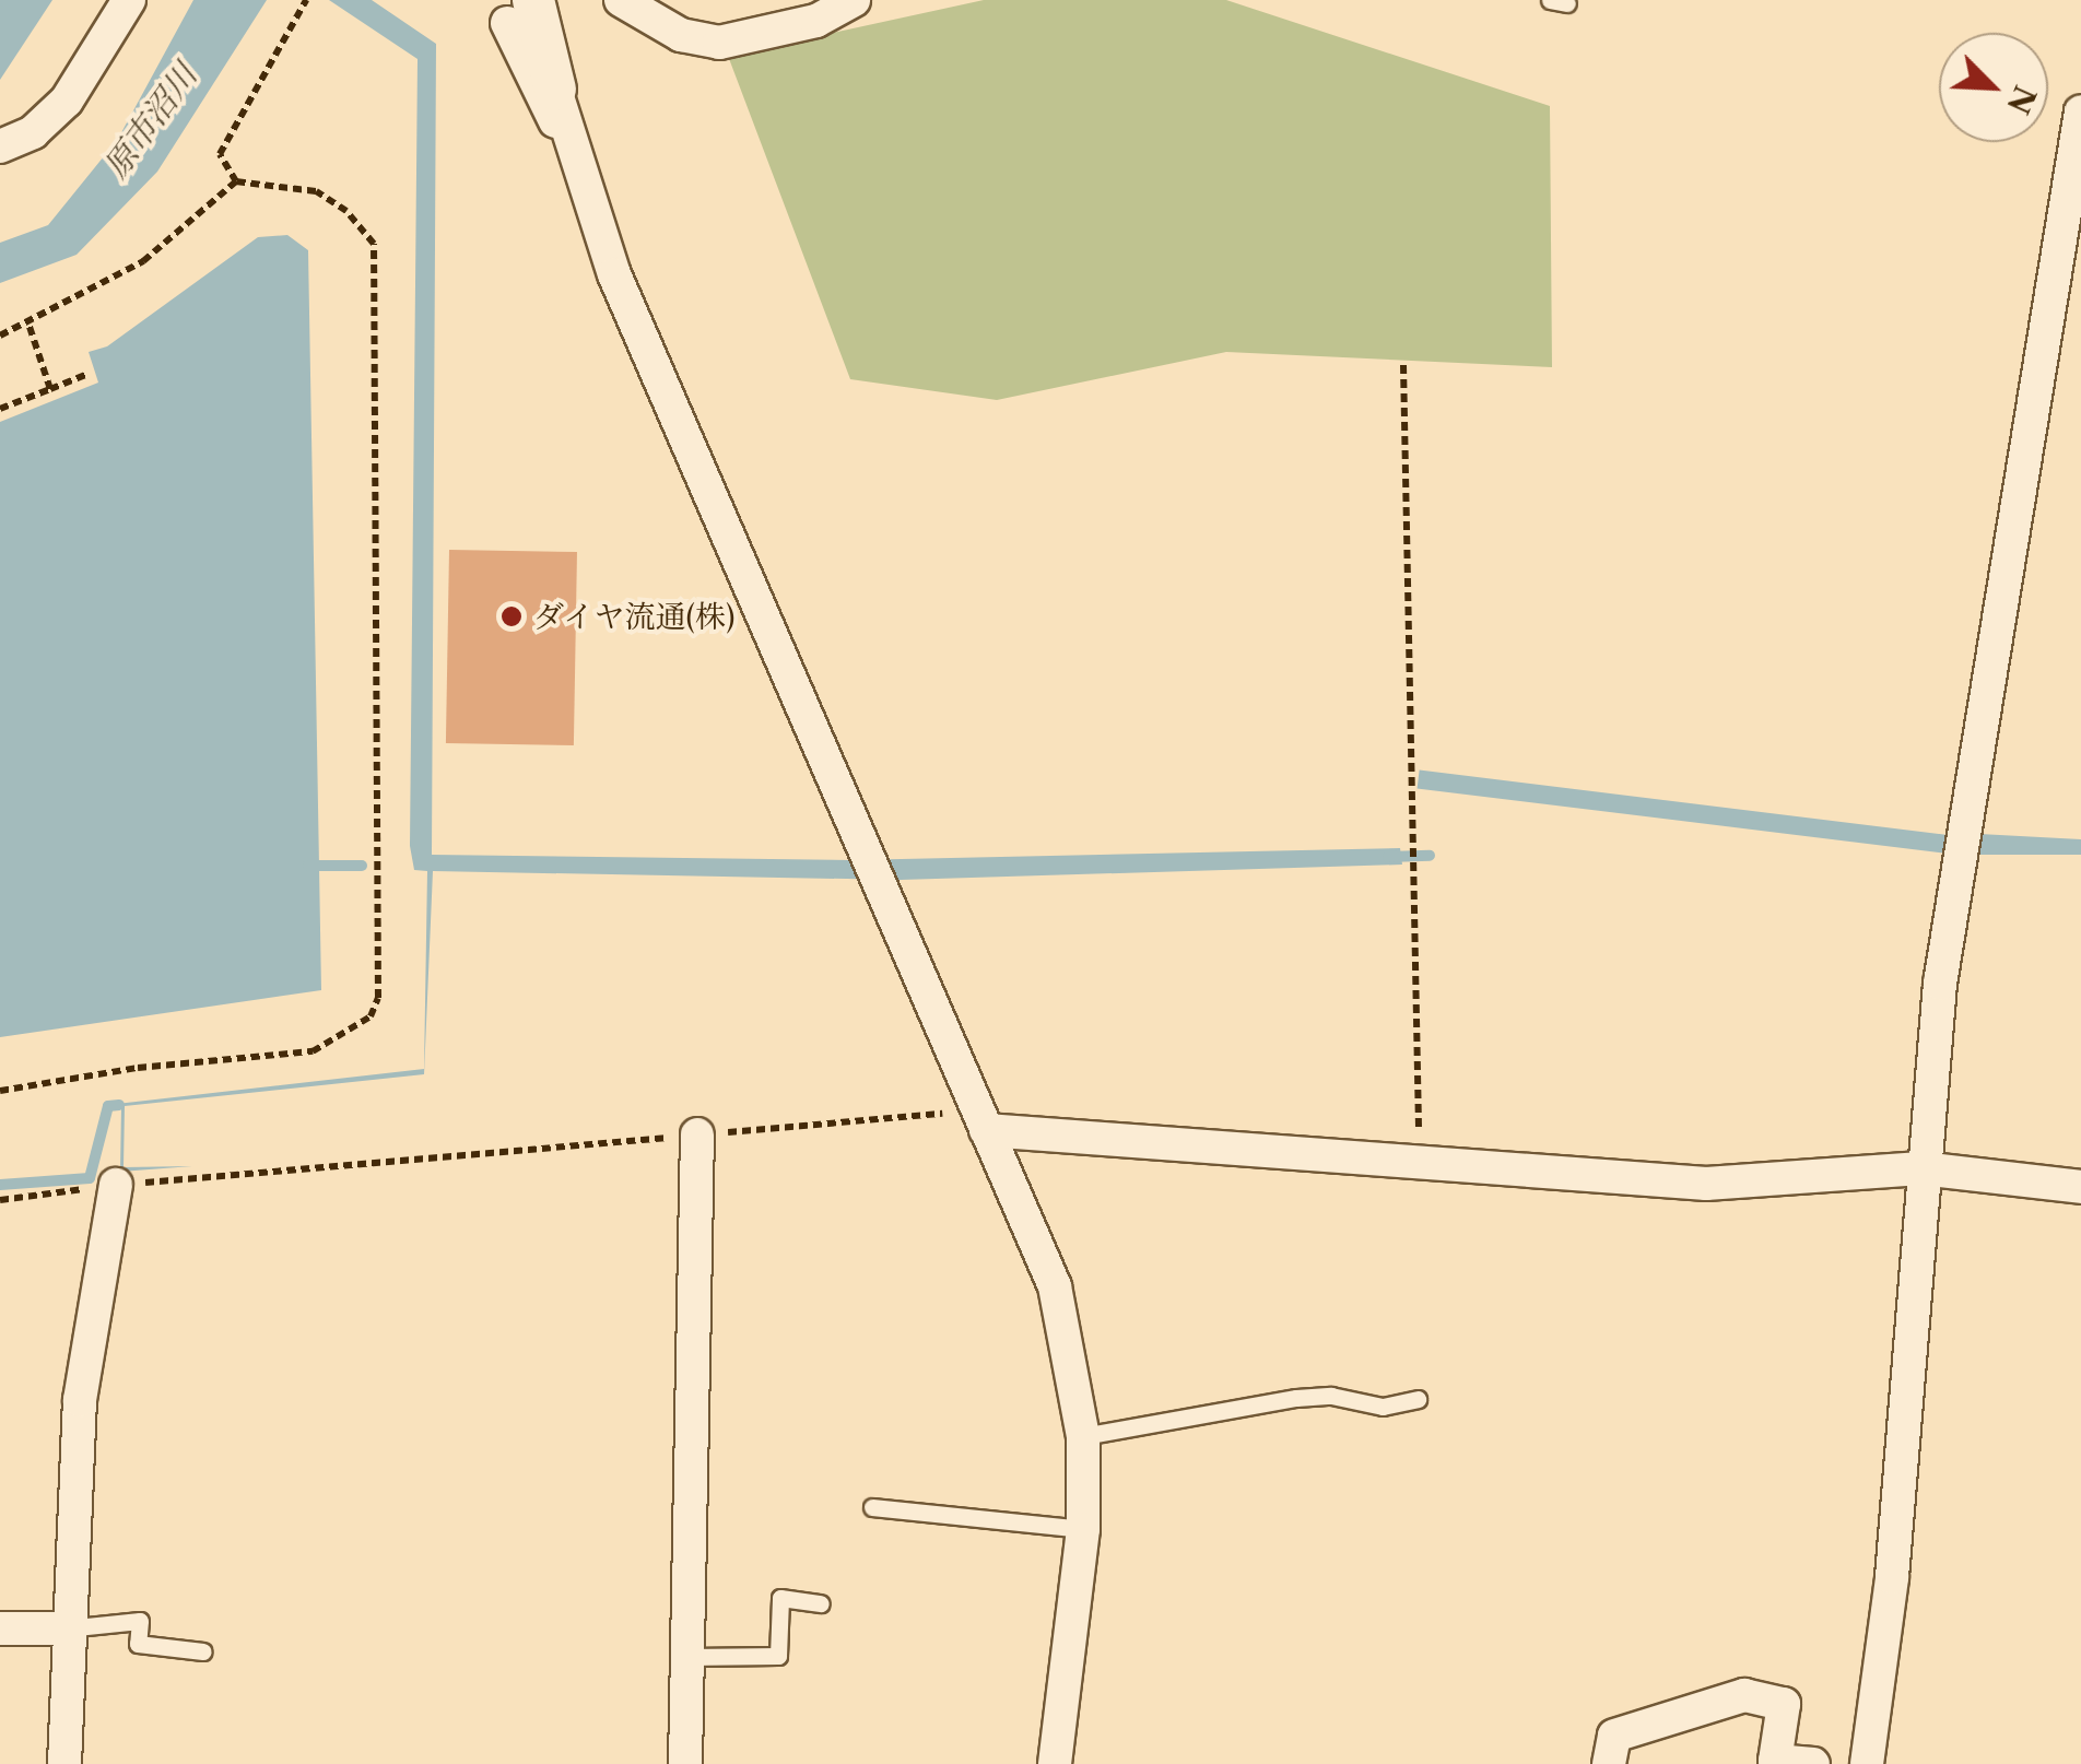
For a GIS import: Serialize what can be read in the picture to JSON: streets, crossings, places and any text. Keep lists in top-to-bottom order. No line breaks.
{"water":["原市沼川"],"places":["ダイヤ流通(株)"],"north":"bottom right"}
